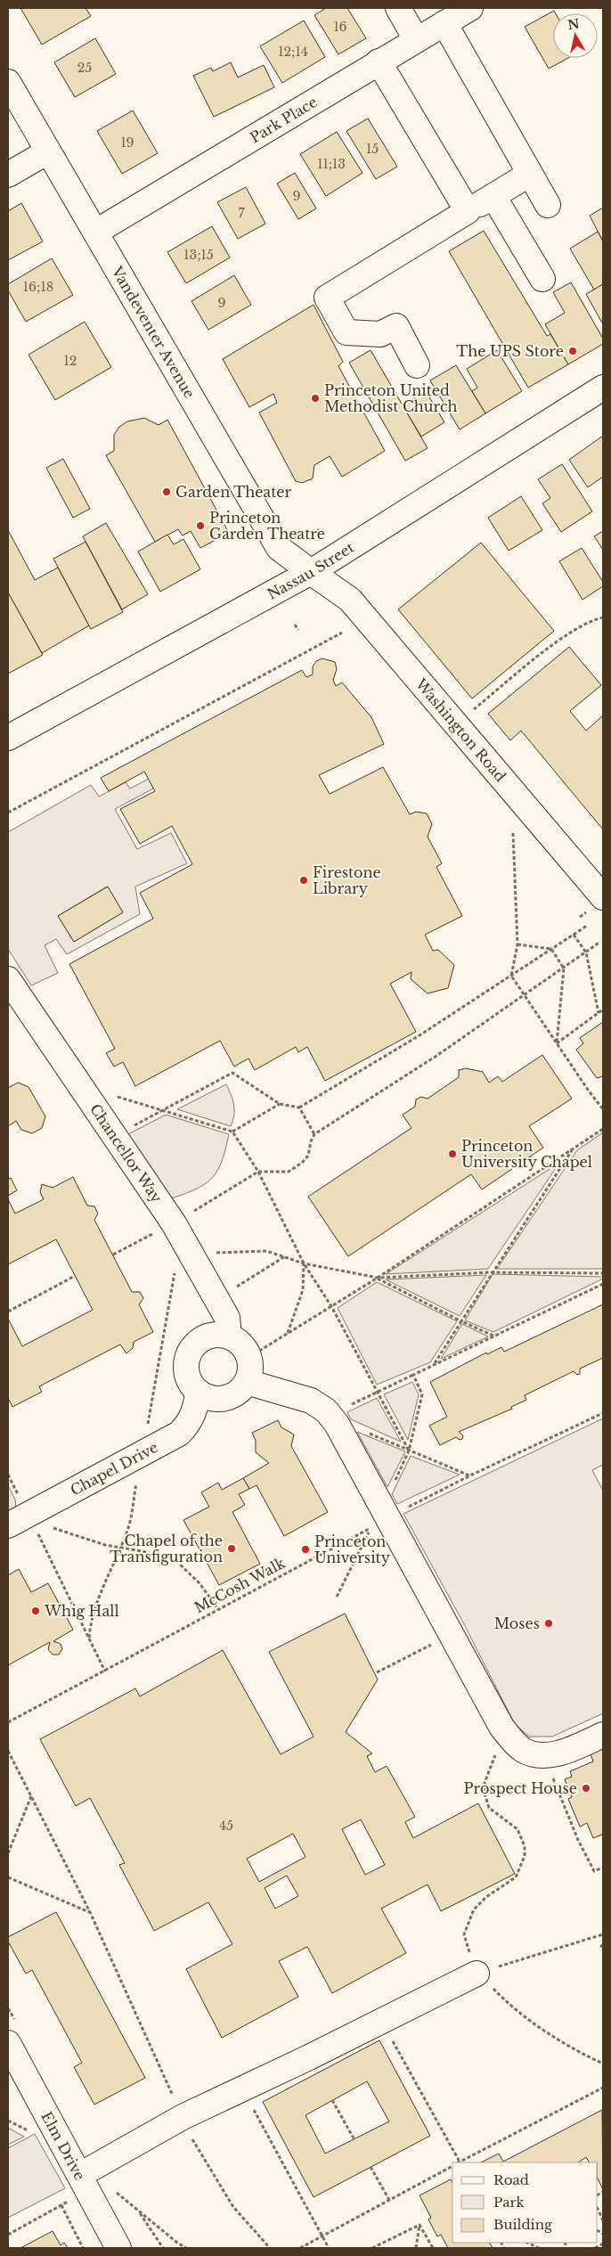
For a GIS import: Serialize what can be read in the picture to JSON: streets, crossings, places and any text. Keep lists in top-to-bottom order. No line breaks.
{"streets":{"main road":["Park Place","Vandeventer Avenue","Nassau Street","Washington Road","Chancellor Way","Chapel Drive","Elm Drive"],"path":["McCosh Walk"]},"crossings":[["Park Place","Vandeventer Avenue"],["Vandeventer Avenue","Nassau Street"],["Vandeventer Avenue","Washington Road"],["Nassau Street","Washington Road"],["Chancellor Way","Chapel Drive"]],"places":["The UPS Store","Princeton United Methodist Church","Garden Theater","Princeton Garden Theatre","Firestone Library","Princeton University Chapel","Chapel of the Transfiguration","Princeton University","Whig Hall","Moses","Prospect House"],"house_numbers":["16","12;14","25","19","15","11;13","9","7","13;15","16;18","9","12","45"],"legend":["Road","Park","Building"],"north":"top"}
